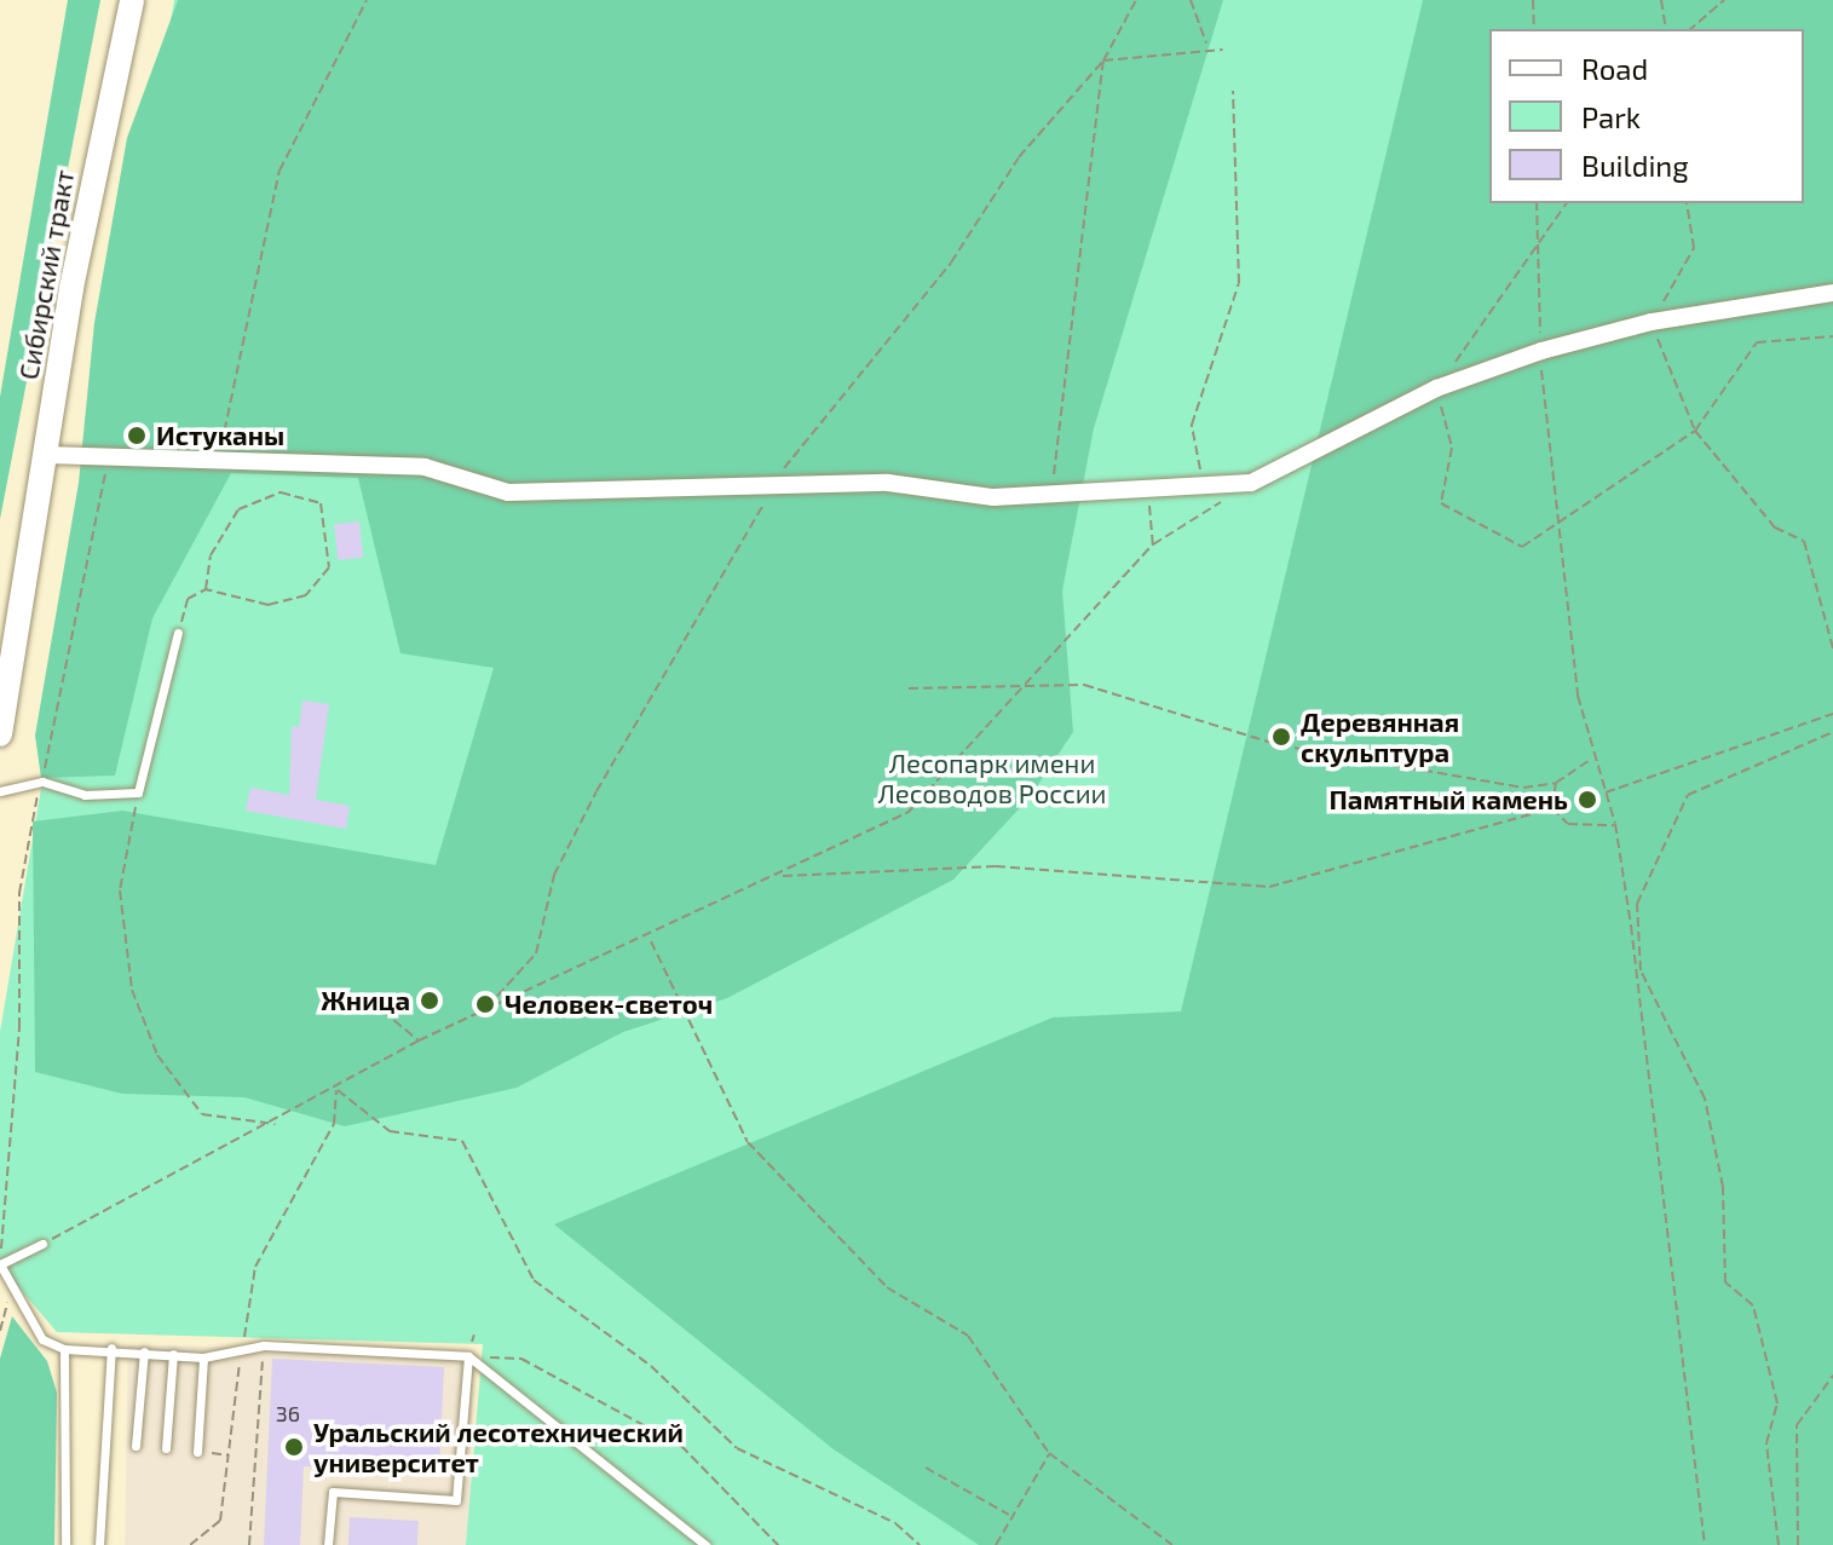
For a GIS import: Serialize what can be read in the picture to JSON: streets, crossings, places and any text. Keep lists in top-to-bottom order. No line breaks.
{"streets":{"main road":["Сибирский тракт"]},"parks":["Лесопарк имени Лесоводов России"],"places":["Истуканы","Деревянная скульптура","Памятный камень","Жница","Человек-светоч","Уральский лесотехнический университет"],"house_numbers":["36"],"legend":["Road","Park","Building"]}
